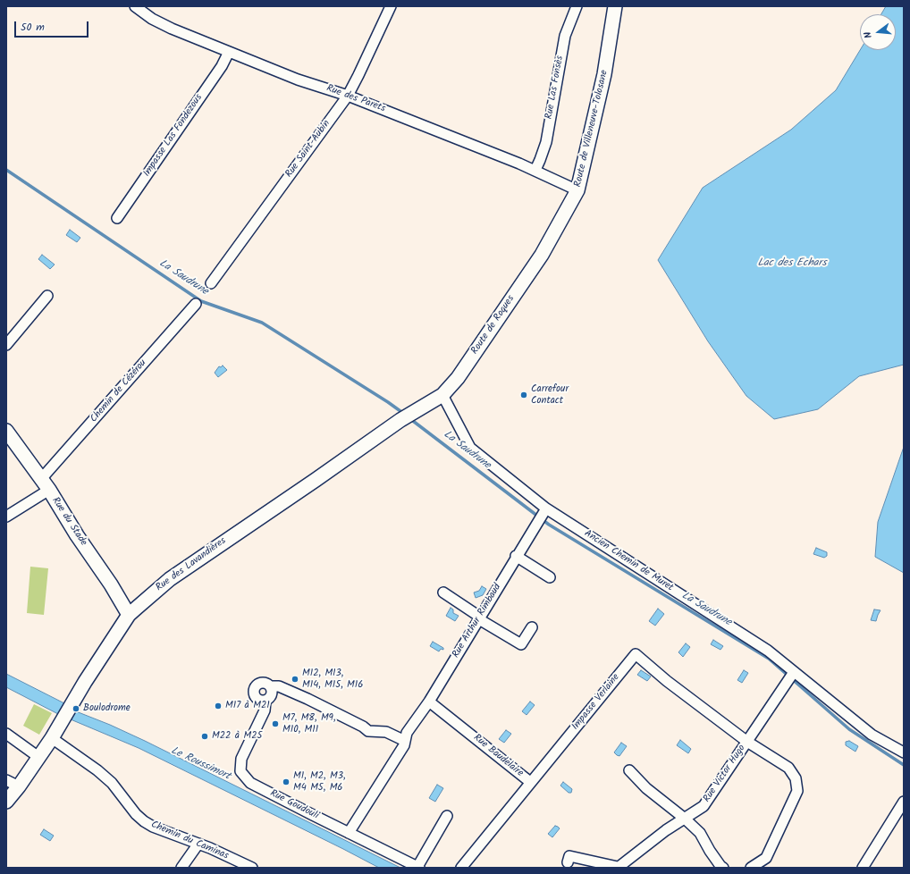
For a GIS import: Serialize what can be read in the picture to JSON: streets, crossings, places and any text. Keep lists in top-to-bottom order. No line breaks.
{"streets":{"street":["Rue Las Fonsès","Rue des Parets","Route de Villeneuve-Tolosane","Impasse Las Fondezous","Rue Saint-Aubin","Route de Roques","Chemin de Cézérou","Rue du Stade","Ancien Chemin de Muret","Rue des Lavandières","Rue Arthur Rimbaud","Impasse Verlaine","Rue Baudelaire","Rue Victor Hugo","Rue Goudouli","Chemin du Caminas"]},"crossings":[["Rue Las Fonsès","Rue des Parets"],["Rue des Parets","Route de Villeneuve-Tolosane"],["Rue des Parets","Impasse Las Fondezous"],["Rue des Parets","Rue Saint-Aubin"],["Route de Villeneuve-Tolosane","Route de Roques"],["Route de Roques","Ancien Chemin de Muret"],["Route de Roques","Rue des Lavandières"],["Chemin de Cézérou","Rue du Stade"],["Rue du Stade","Rue des Lavandières"],["Ancien Chemin de Muret","Rue des Lavandières"],["Ancien Chemin de Muret","Rue Arthur Rimbaud"],["Ancien Chemin de Muret","Rue Victor Hugo"],["Rue des Lavandières","Chemin du Caminas"],["Rue Arthur Rimbaud","Rue Baudelaire"],["Rue Arthur Rimbaud","Rue Goudouli"],["Impasse Verlaine","Rue Baudelaire"],["Impasse Verlaine","Rue Victor Hugo"]],"water":["Lac des Echars","La Saudrune","Le Roussimort"],"places":["Carrefour Contact","M12, M13, M14, M15, M16","M17 à M21","Boulodrome","M7, M8, M9, M10, M11","M22 à M25","M1, M2, M3, M4 M5, M6"],"scale_bar":"50 m","north":"left"}
